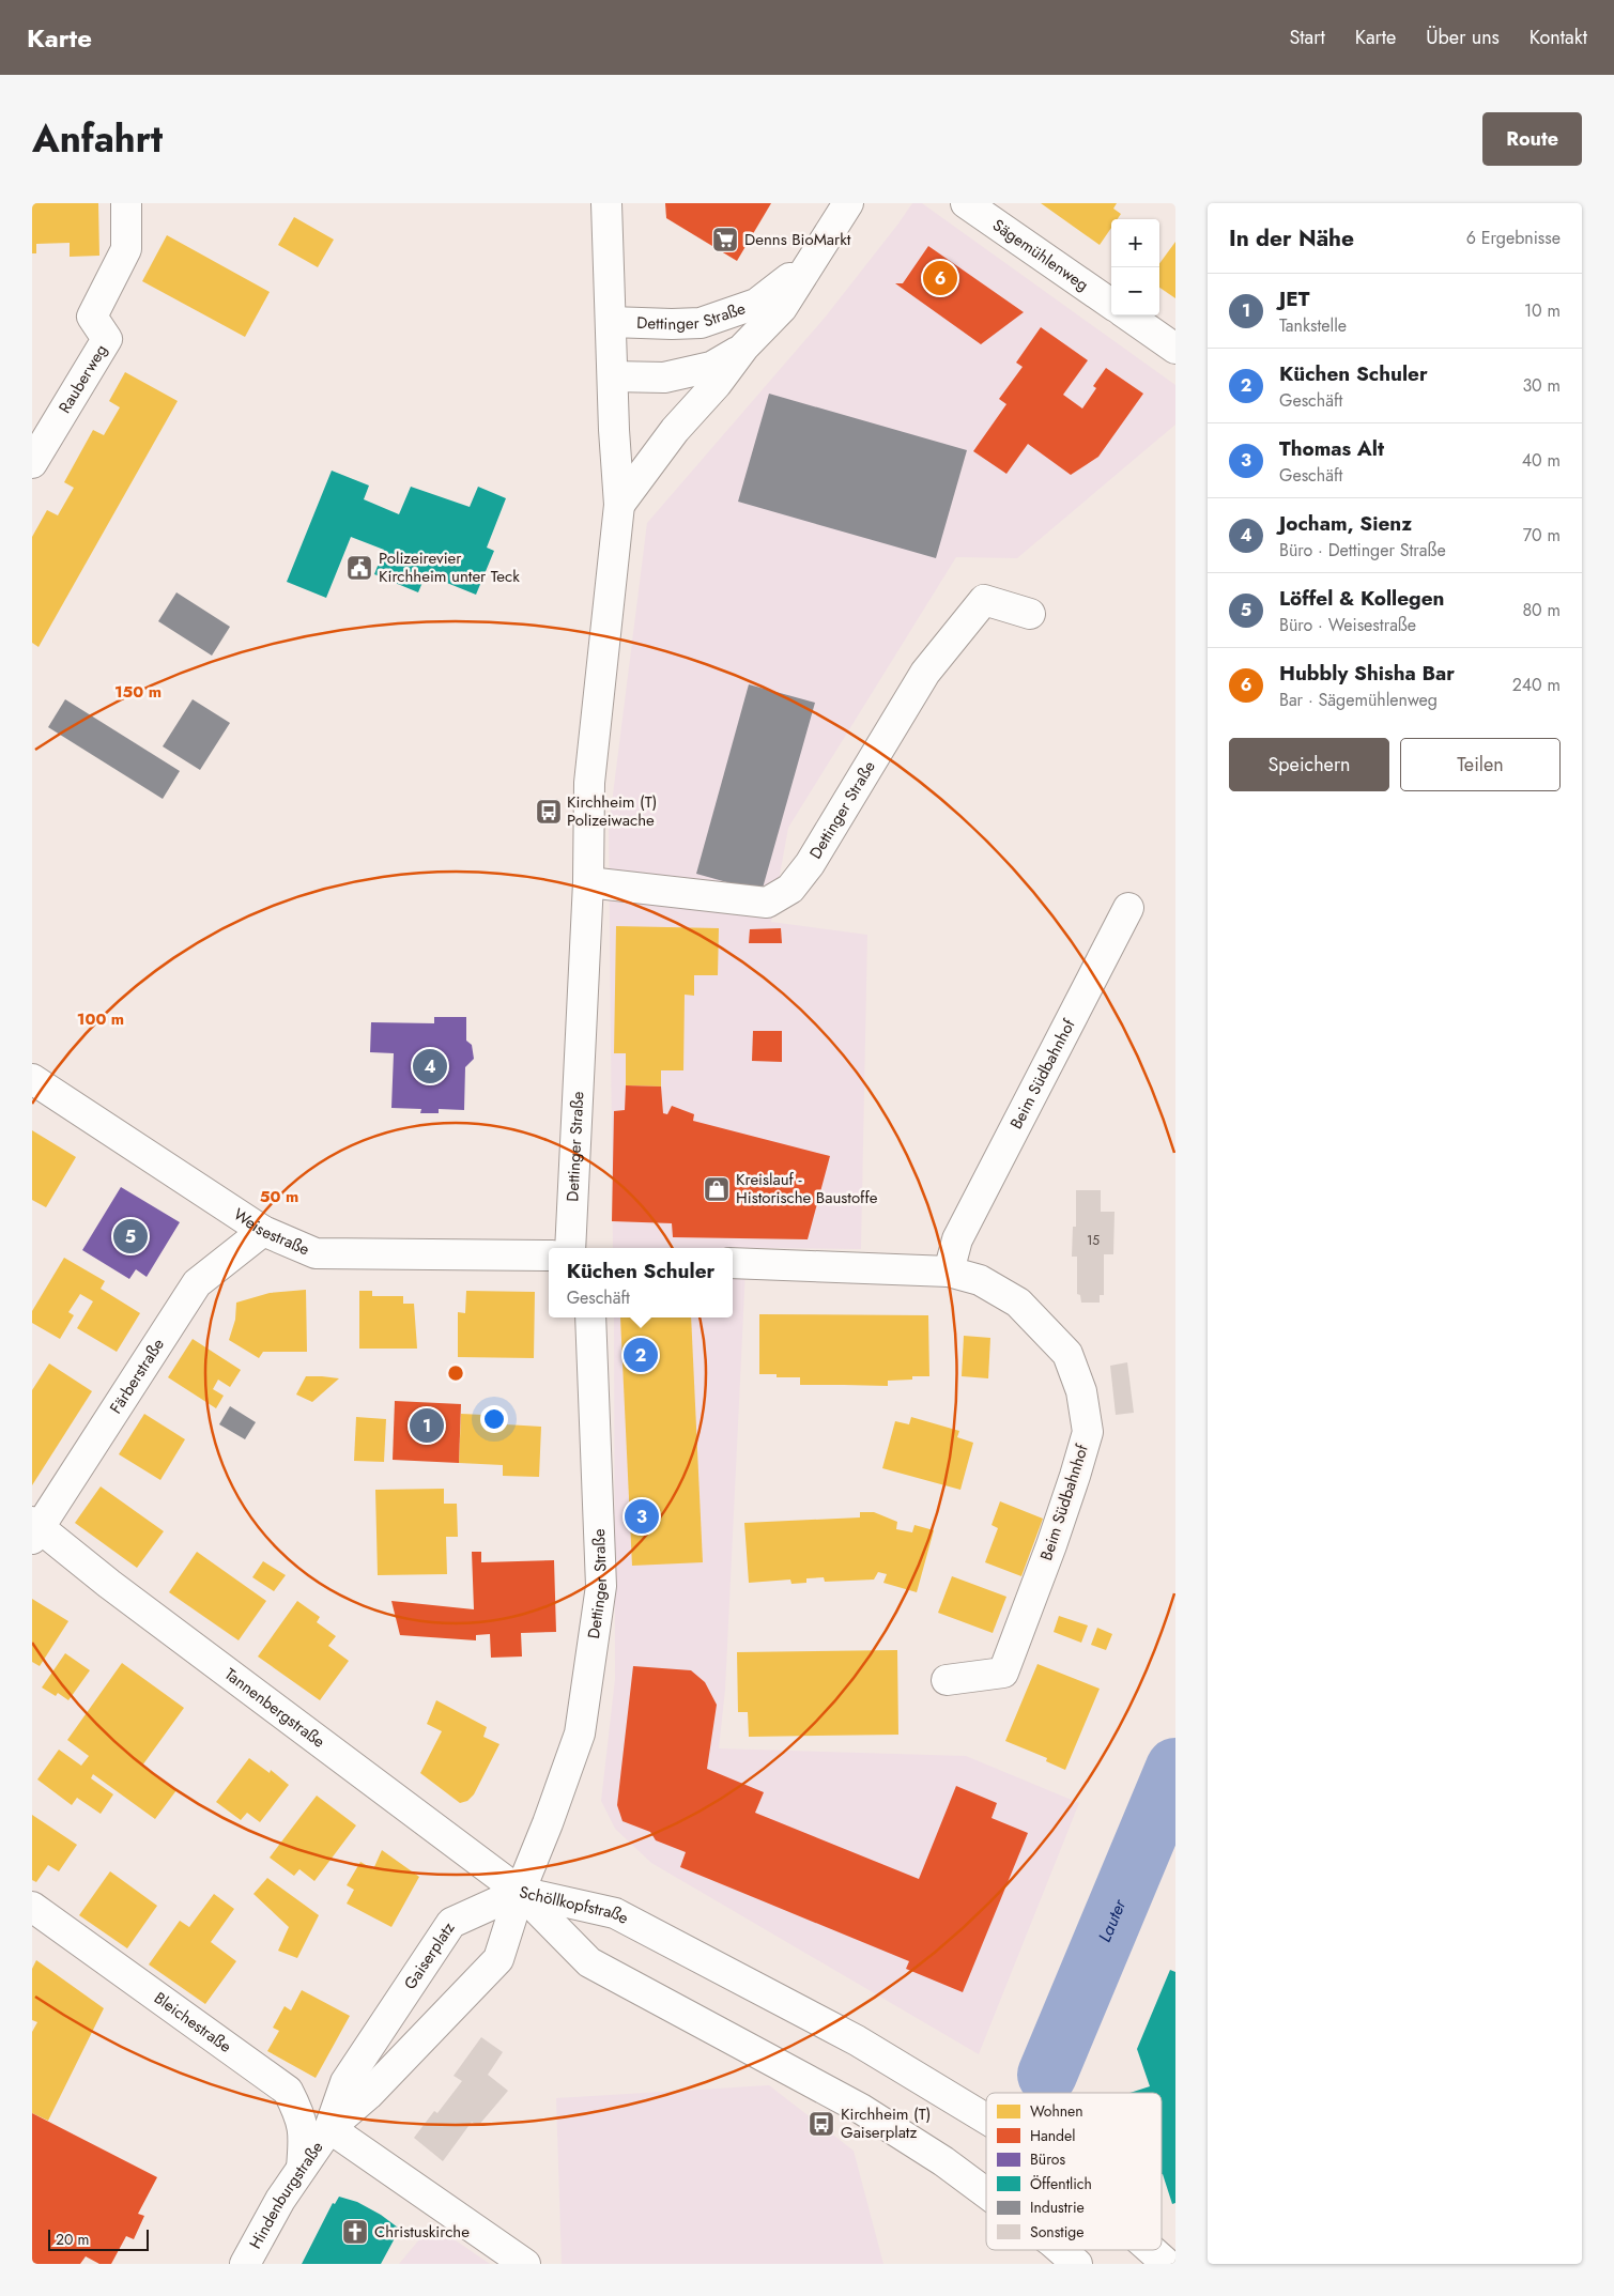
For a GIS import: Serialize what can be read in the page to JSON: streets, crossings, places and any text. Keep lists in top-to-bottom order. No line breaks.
{"streets":{"street":["Sägemühlenweg","Dettinger Straße","Rauberweg","Beim Südbahnhof","Weisestraße","Färberstraße","Tannenbergstraße","Schöllkopfstraße","Gaiserplatz","Bleichestraße","Hindenburgstraße"]},"crossings":[["Dettinger Straße","Tannenbergstraße"],["Dettinger Straße","Schöllkopfstraße"],["Dettinger Straße","Gaiserplatz"],["Weisestraße","Färberstraße"],["Färberstraße","Tannenbergstraße"],["Tannenbergstraße","Schöllkopfstraße"],["Tannenbergstraße","Gaiserplatz"],["Schöllkopfstraße","Gaiserplatz"],["Gaiserplatz","Hindenburgstraße"],["Bleichestraße","Hindenburgstraße"]],"water":["Lauter"],"places":{"supermarket":["Denns BioMarkt"],"public building":["Polizeirevier Kirchheim unter Teck"],"bus stop":["Kirchheim (T) Polizeiwache","Kirchheim (T) Gaiserplatz"],"shop":["Kreislauf - Historische Baustoffe"],"church":["Christuskirche"]},"house_numbers":["15"],"legend":["Wohnen","Handel","Büros","Öffentlich","Industrie","Sonstige"],"scale_bar":"20 m","page":{"header":"Karte","nav":["Start","Karte","Über uns","Kontakt"],"title":"Anfahrt","buttons":["Route",["Speichern","Teilen"]],"heading":["In der Nähe","6 Ergebnisse"],"map_buttons":["+","−"],"pins":["6","4","5","2","1","3"],"list":[{"mark":"1","name":"JET","note":"Tankstelle","value":"10 m"},{"mark":"2","name":"Küchen Schuler","note":"Geschäft","value":"30 m"},{"mark":"3","name":"Thomas Alt","note":"Geschäft","value":"40 m"},{"mark":"4","name":"Jocham, Sienz","note":"Büro · Dettinger Straße","value":"70 m"},{"mark":"5","name":"Löffel & Kollegen","note":"Büro · Weisestraße","value":"80 m"},{"mark":"6","name":"Hubbly Shisha Bar","note":"Bar · Sägemühlenweg","value":"240 m"}],"popup":["Küchen Schuler","Geschäft"],"scale":"20 m"},"rings":["150 m","100 m","50 m"]}
